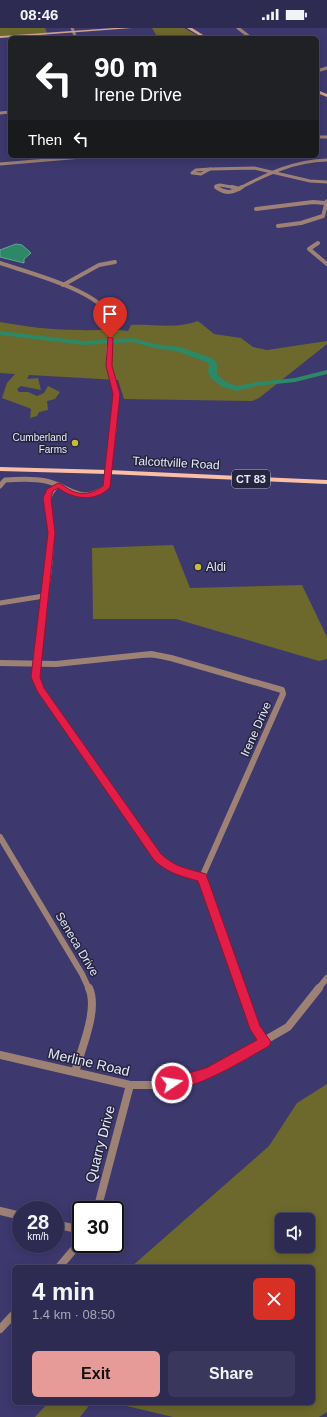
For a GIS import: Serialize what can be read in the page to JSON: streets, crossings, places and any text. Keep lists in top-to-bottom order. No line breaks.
{"streets":{"main road":["Talcottville Road","CT 83"],"street":["Irene Drive","Seneca Drive","Merline Road","Quarry Drive"]},"crossings":[["Seneca Drive","Merline Road"],["Merline Road","Quarry Drive"]],"places":["Cumberland Farms","Aldi"],"page":{"status":"08:46","turn":["90 m","Irene Drive"],"then":"Then","speed":"28 km/h","limit":"30","heading":["4 min","1.4 km · 08:50"],"buttons":["Exit","Share"]}}
